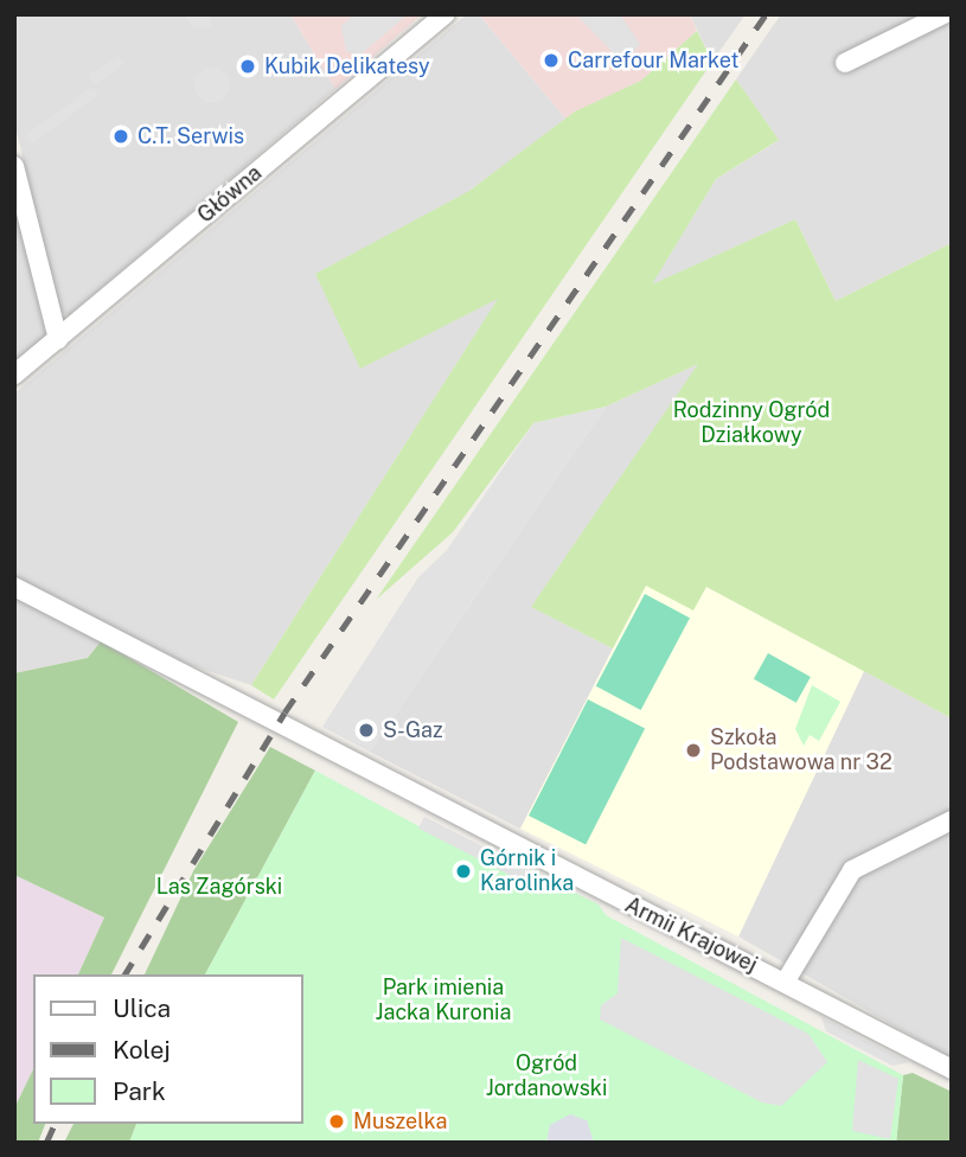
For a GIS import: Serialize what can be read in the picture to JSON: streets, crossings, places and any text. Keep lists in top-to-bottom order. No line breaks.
{"streets":{"street":["Główna","Armii Krajowej"]},"parks":["Rodzinny Ogród Działkowy","Las Zagórski","Park imienia Jacka Kuronia","Ogród Jordanowski"],"places":["Carrefour Market","Kubik Delikatesy","C.T. Serwis","S-Gaz","Szkoła Podstawowa nr 32","Górnik i Karolinka","Muszelka"],"legend":["Ulica","Kolej","Park"]}
